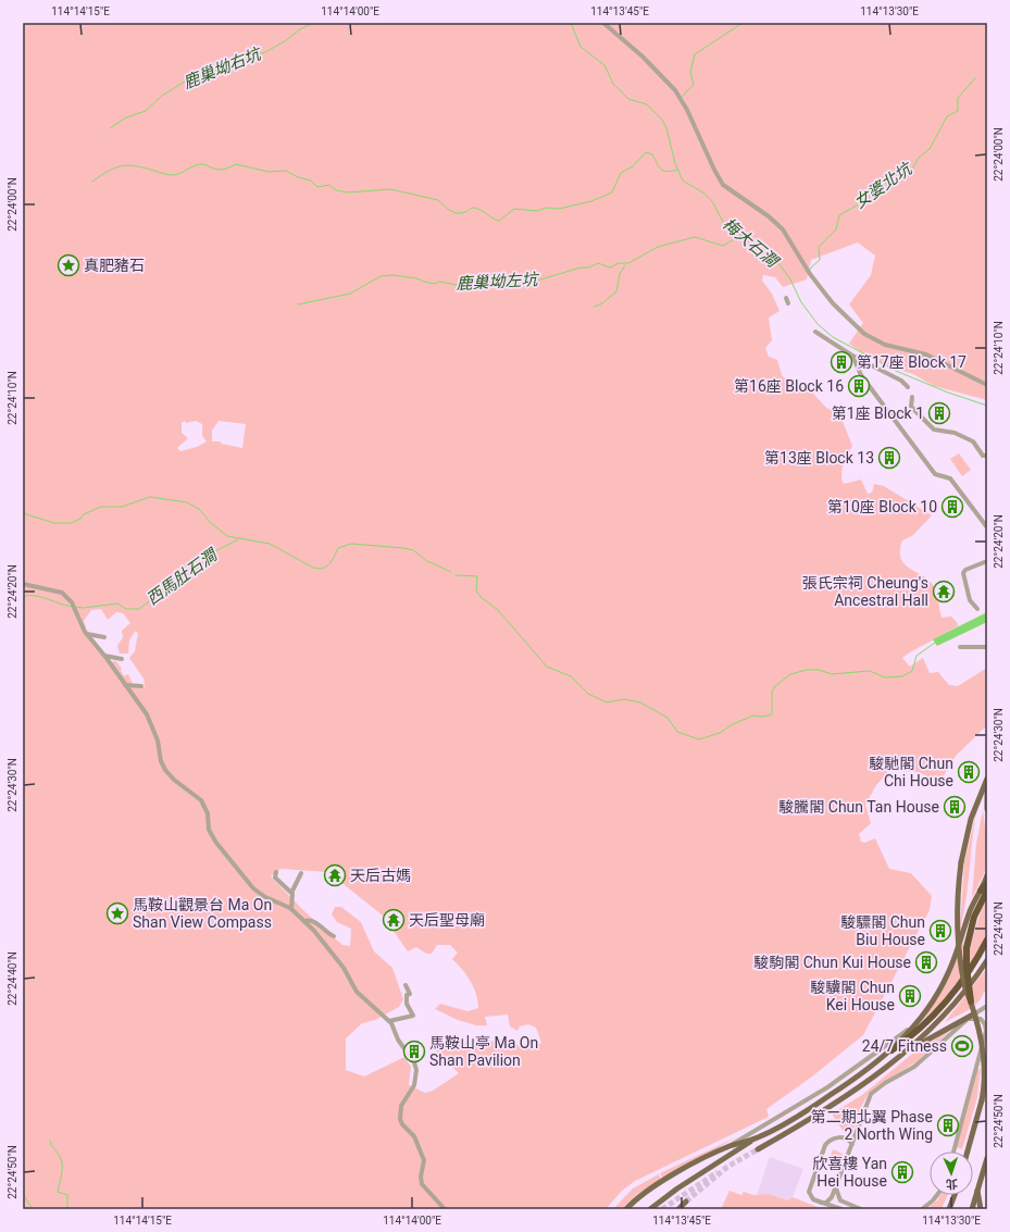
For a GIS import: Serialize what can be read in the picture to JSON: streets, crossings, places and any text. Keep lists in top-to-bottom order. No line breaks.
{"water":["鹿巢坳右坑","女婆北坑","梅大石澗","鹿巢坳左坑","西馬肚石澗"],"places":{"place":["真肥豬石","馬鞍山觀景台 Ma On Shan View Compass"],"building":["第17座 Block 17","第16座 Block 16","第1座 Block 1","第13座 Block 13","第10座 Block 10","駿馳閣 Chun Chi House","駿騰閣 Chun Tan House","駿驃閣 Chun Biu House","駿駒閣 Chun Kui House","駿驥閣 Chun Kei House","馬鞍山亭 Ma On Shan Pavilion","第二期北翼 Phase 2 North Wing","欣喜樓 Yan Hei House"],"temple":["張氏宗祠 Cheung's Ancestral Hall","天后古媽","天后聖母廟"],"sports":["24/7 Fitness"]},"north":"bottom","coordinates":["114°14'15\"E","114°14'00\"E","114°13'45\"E","114°13'30\"E","22°24'00\"N","22°24'10\"N","22°24'20\"N","22°24'30\"N","22°24'40\"N","22°24'50\"N"]}
